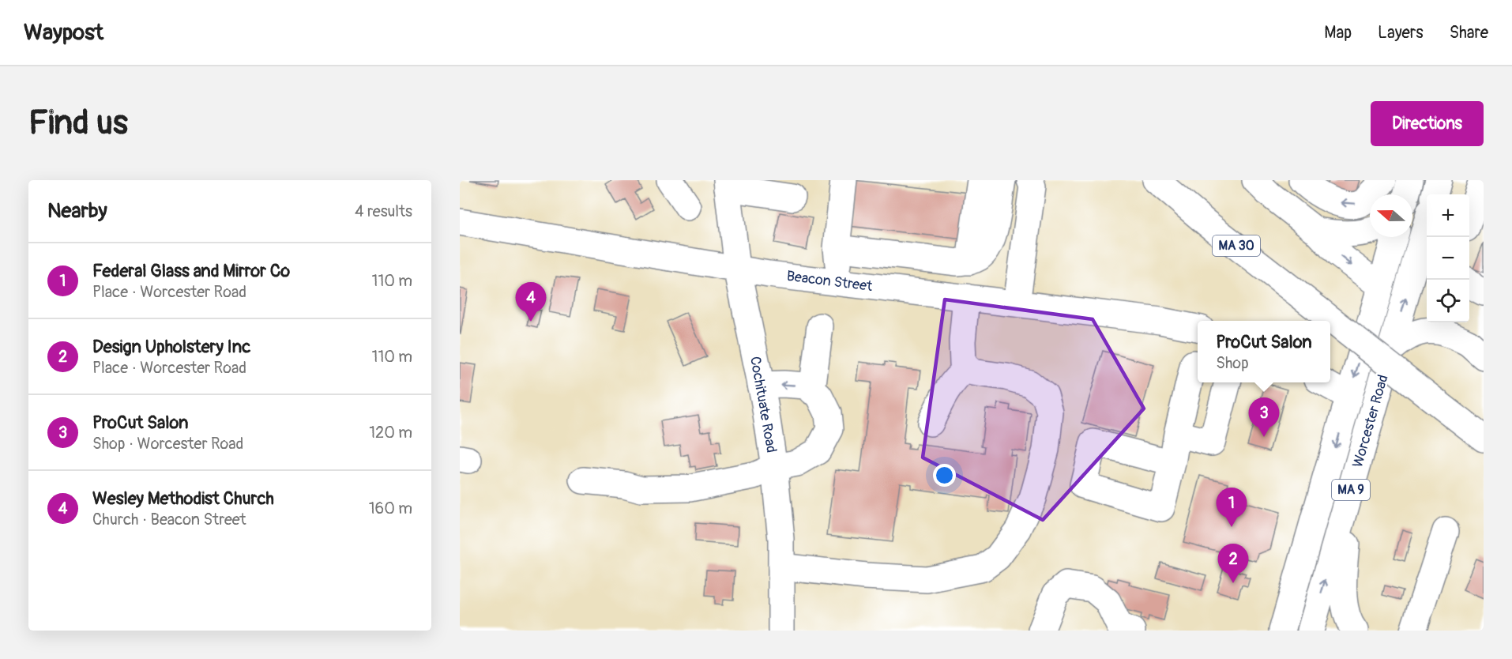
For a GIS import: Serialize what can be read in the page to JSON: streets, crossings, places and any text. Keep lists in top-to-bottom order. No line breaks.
{"streets":{"main road":["MA 30","Beacon Street","Cochituate Road","Worcester Road","MA 9"]},"crossings":[["Beacon Street","Cochituate Road"]],"north":"left","page":{"header":"Waypost","nav":["Map","Layers","Share"],"buttons":"Directions","title":"Find us","heading":["Nearby","4 results"],"map_buttons":["+","−"],"list":[{"mark":"1","name":"Federal Glass and Mirror Co","note":"Place · Worcester Road","value":"110 m"},{"mark":"2","name":"Design Upholstery Inc","note":"Place · Worcester Road","value":"110 m"},{"mark":"3","name":"ProCut Salon","note":"Shop · Worcester Road","value":"120 m"},{"mark":"4","name":"Wesley Methodist Church","note":"Church · Beacon Street","value":"160 m"}],"pins":["4","3","1","2"],"popup":["ProCut Salon","Shop"]}}
